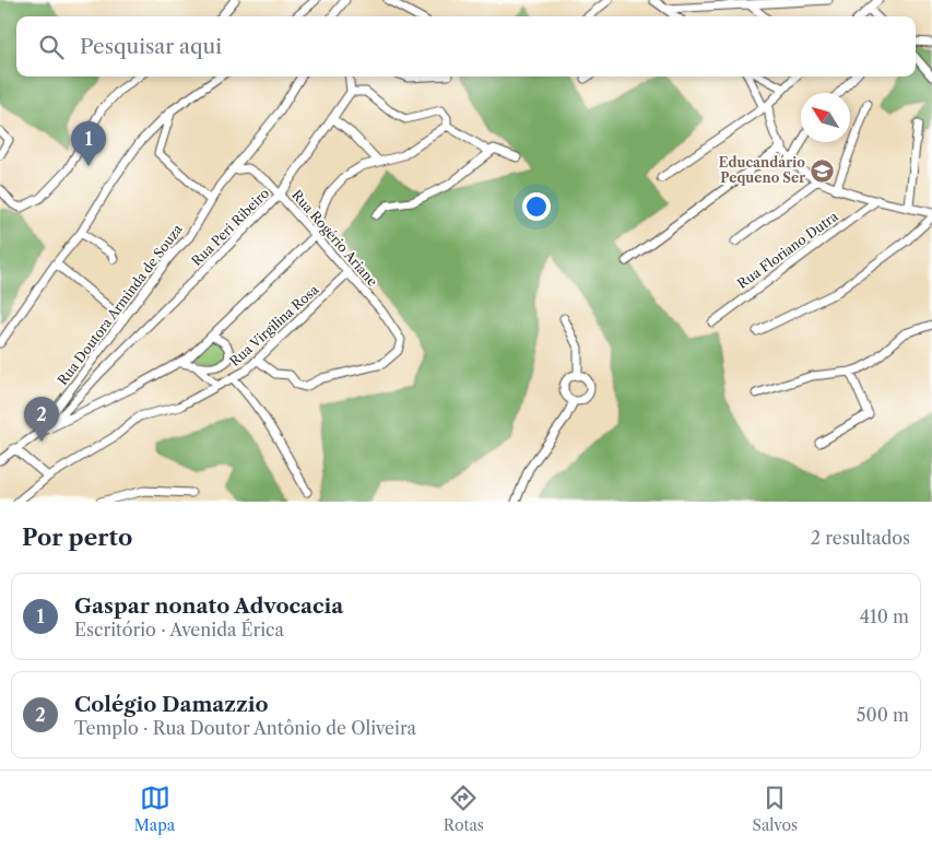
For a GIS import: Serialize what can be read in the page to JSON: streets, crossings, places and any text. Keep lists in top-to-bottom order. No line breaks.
{"streets":{"street":["Rua Peri Ribeiro","Rua Rogério Ariane","Rua Floriano Dutra","Rua Doutora Arminda de Souza","Rua Virgilina Rosa"]},"crossings":[["Rua Peri Ribeiro","Rua Rogério Ariane"],["Rua Rogério Ariane","Rua Doutora Arminda de Souza"],["Rua Rogério Ariane","Rua Virgilina Rosa"]],"places":{"school or university":["Educandário Pequeno Ser"]},"north":"top left","page":{"search":"Pesquisar aqui","pins":["1","2"],"heading":["Por perto","2 resultados"],"list":[{"mark":"1","name":"Gaspar nonato Advocacia","note":"Escritório · Avenida Érica","value":"410 m"},{"mark":"2","name":"Colégio Damazzio","note":"Templo · Rua Doutor Antônio de Oliveira","value":"500 m"}],"nav":["Mapa","Rotas","Salvos"]}}
